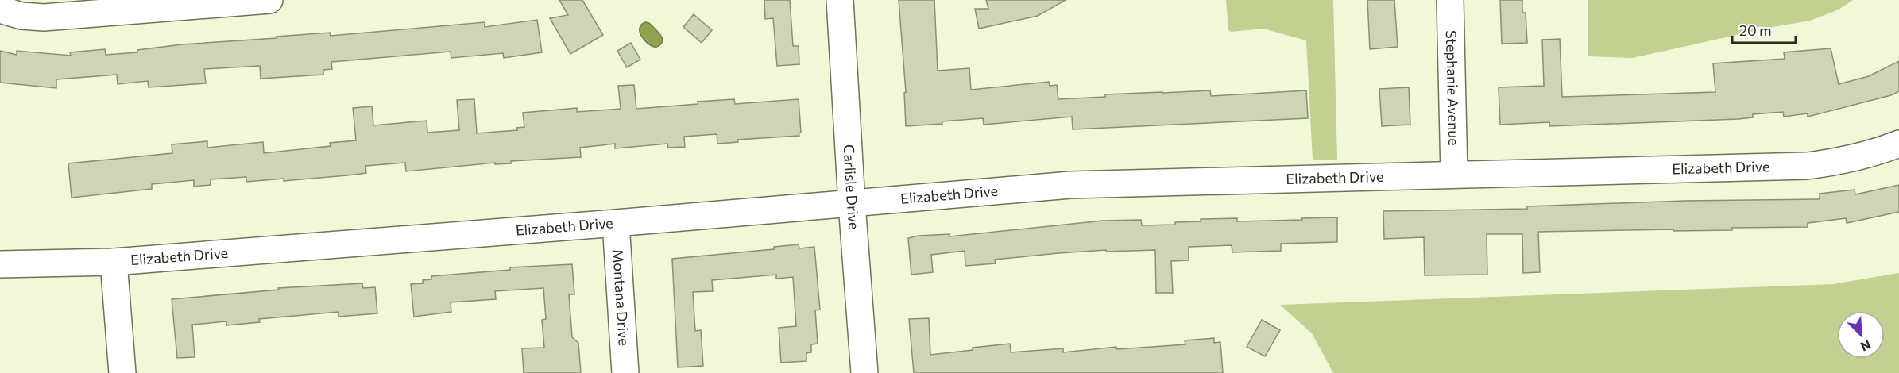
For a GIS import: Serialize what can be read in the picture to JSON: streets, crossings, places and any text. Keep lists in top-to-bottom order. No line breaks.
{"streets":{"street":["Stephanie Avenue","Elizabeth Drive","Carlisle Drive","Montana Drive"]},"crossings":[["Stephanie Avenue","Elizabeth Drive"],["Elizabeth Drive","Carlisle Drive"],["Elizabeth Drive","Montana Drive"]],"scale_bar":"20 m","north":"bottom right"}
